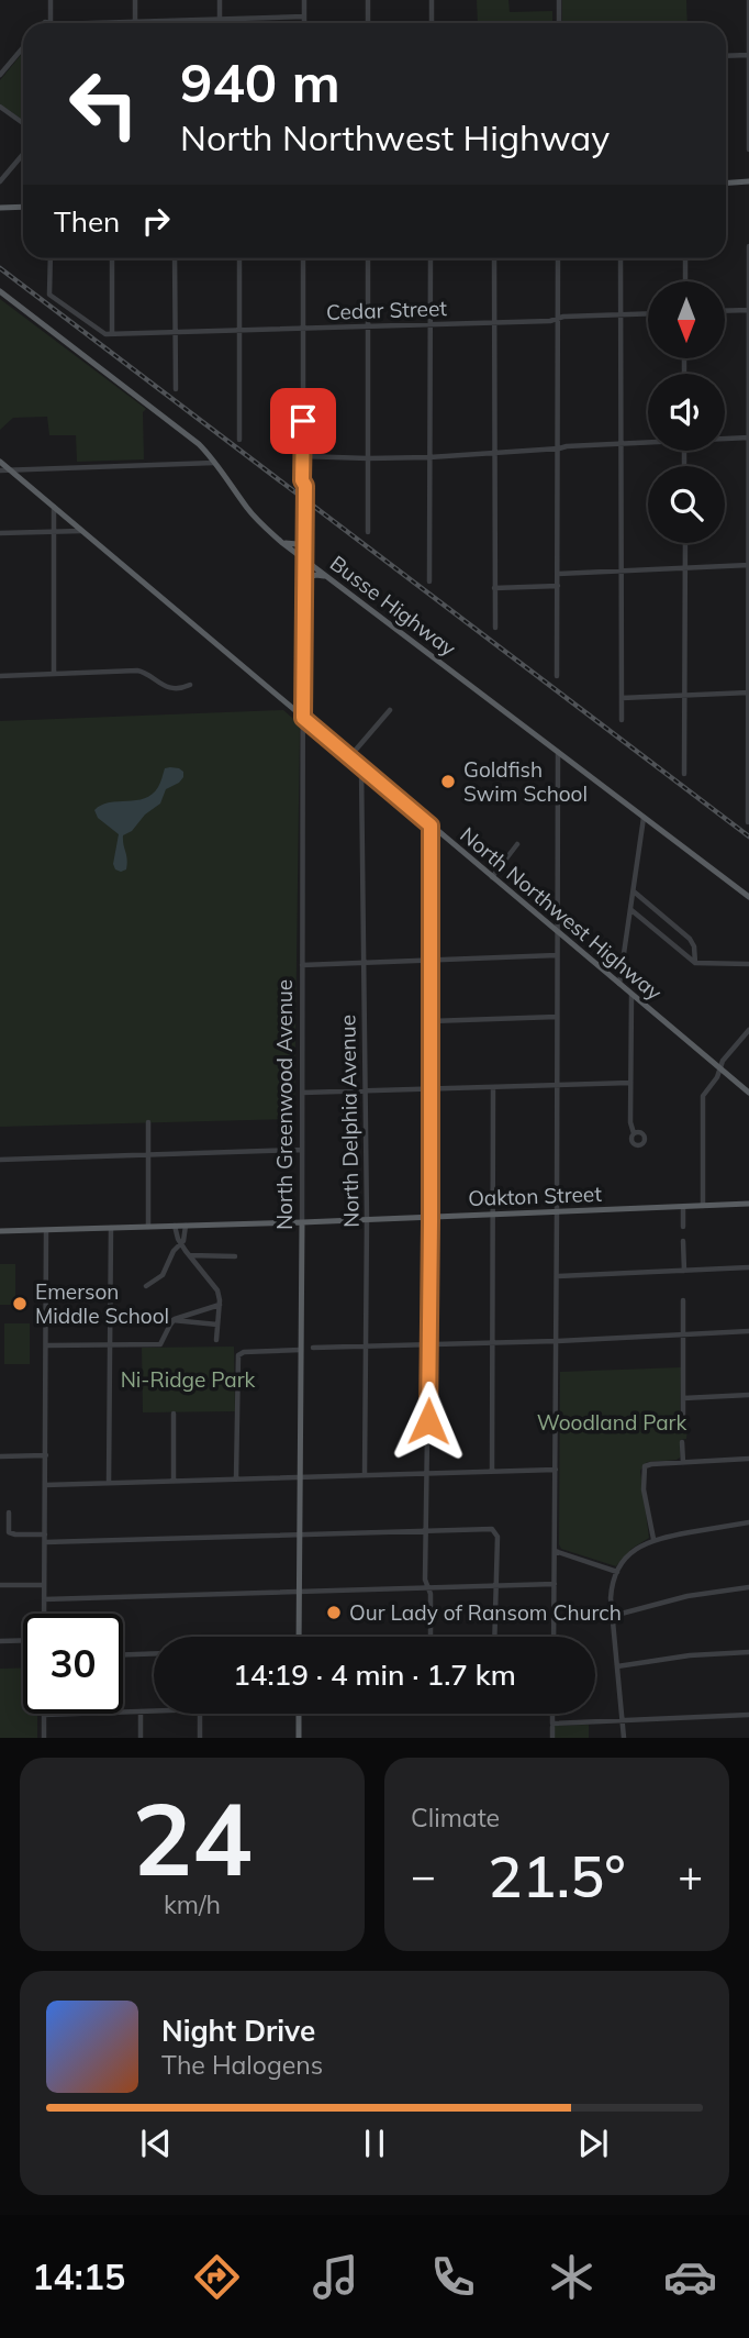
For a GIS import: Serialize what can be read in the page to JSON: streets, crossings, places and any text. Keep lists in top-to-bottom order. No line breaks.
{"streets":{"main road":["Busse Highway","North Northwest Highway","North Greenwood Avenue","Oakton Street"],"street":["Cedar Street","North Delphia Avenue"]},"crossings":[["Cedar Street","North Greenwood Avenue"],["Busse Highway","North Greenwood Avenue"],["North Northwest Highway","North Greenwood Avenue"],["North Northwest Highway","North Delphia Avenue"],["North Greenwood Avenue","Oakton Street"],["North Delphia Avenue","Oakton Street"]],"parks":["Ni-Ridge Park","Woodland Park"],"places":["Goldfish Swim School","Emerson Middle School","Our Lady of Ransom Church"],"north":"bottom","page":{"turn":["940 m","North Northwest Highway"],"then":"Then","limit":"30","trip":"14:19 · 4 min · 1.7 km","tile":[["24","km/h"],"Climate"],"heat":["−","21.5°","+"],"song":["Night Drive","The Halogens"],"tabs":"14:15"}}
